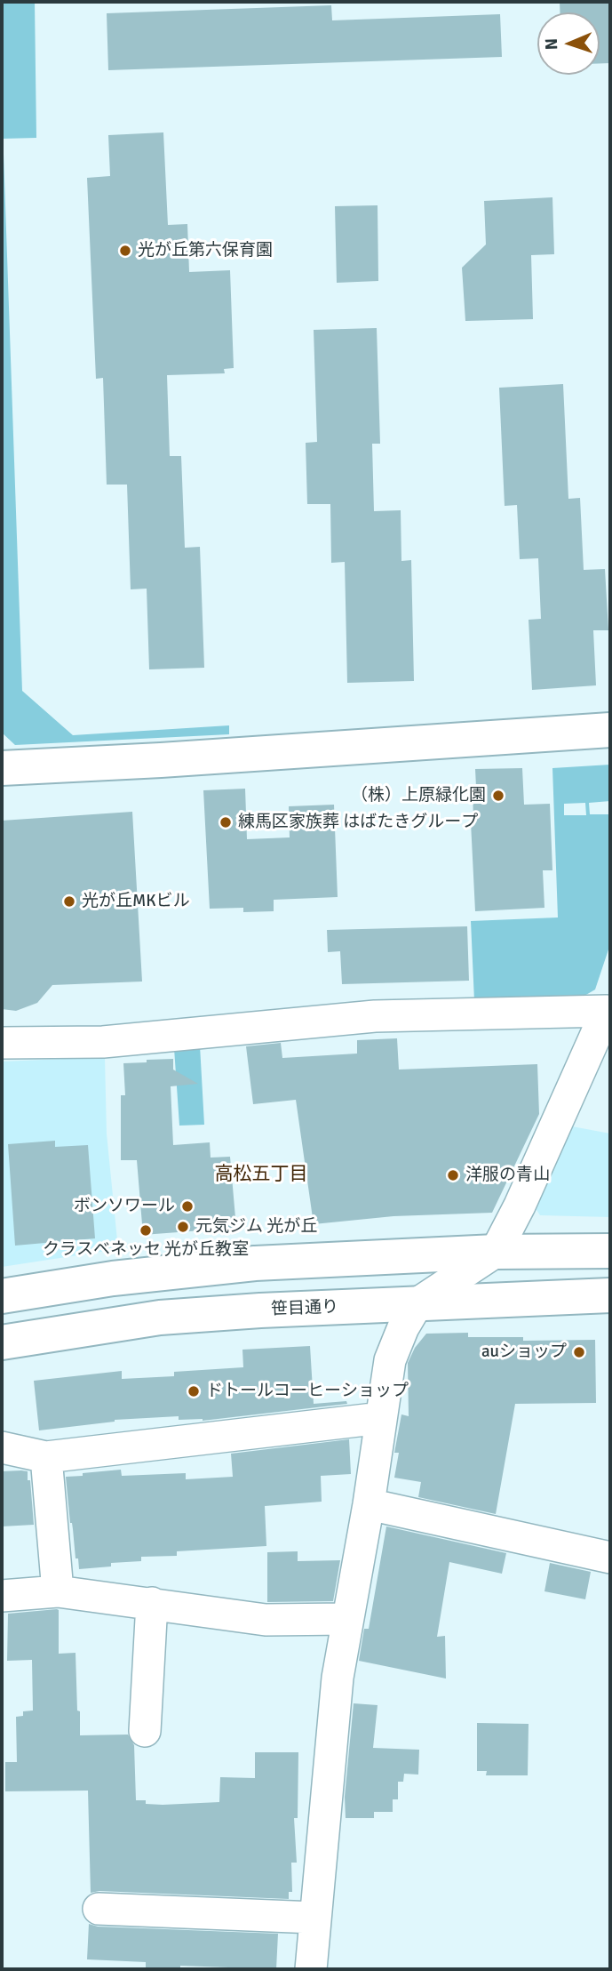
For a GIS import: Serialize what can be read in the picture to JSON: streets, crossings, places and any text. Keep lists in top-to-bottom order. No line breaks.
{"streets":{"main road":["笹目通り"]},"districts":["高松五丁目"],"places":["光が丘第六保育園","（株）上原緑化園","練馬区家族葬 はばたきグループ","光が丘MKビル","洋服の青山","ボンソワール","元気ジム 光が丘","クラスベネッセ 光が丘教室","auショップ","ドトールコーヒーショップ"],"north":"left"}
